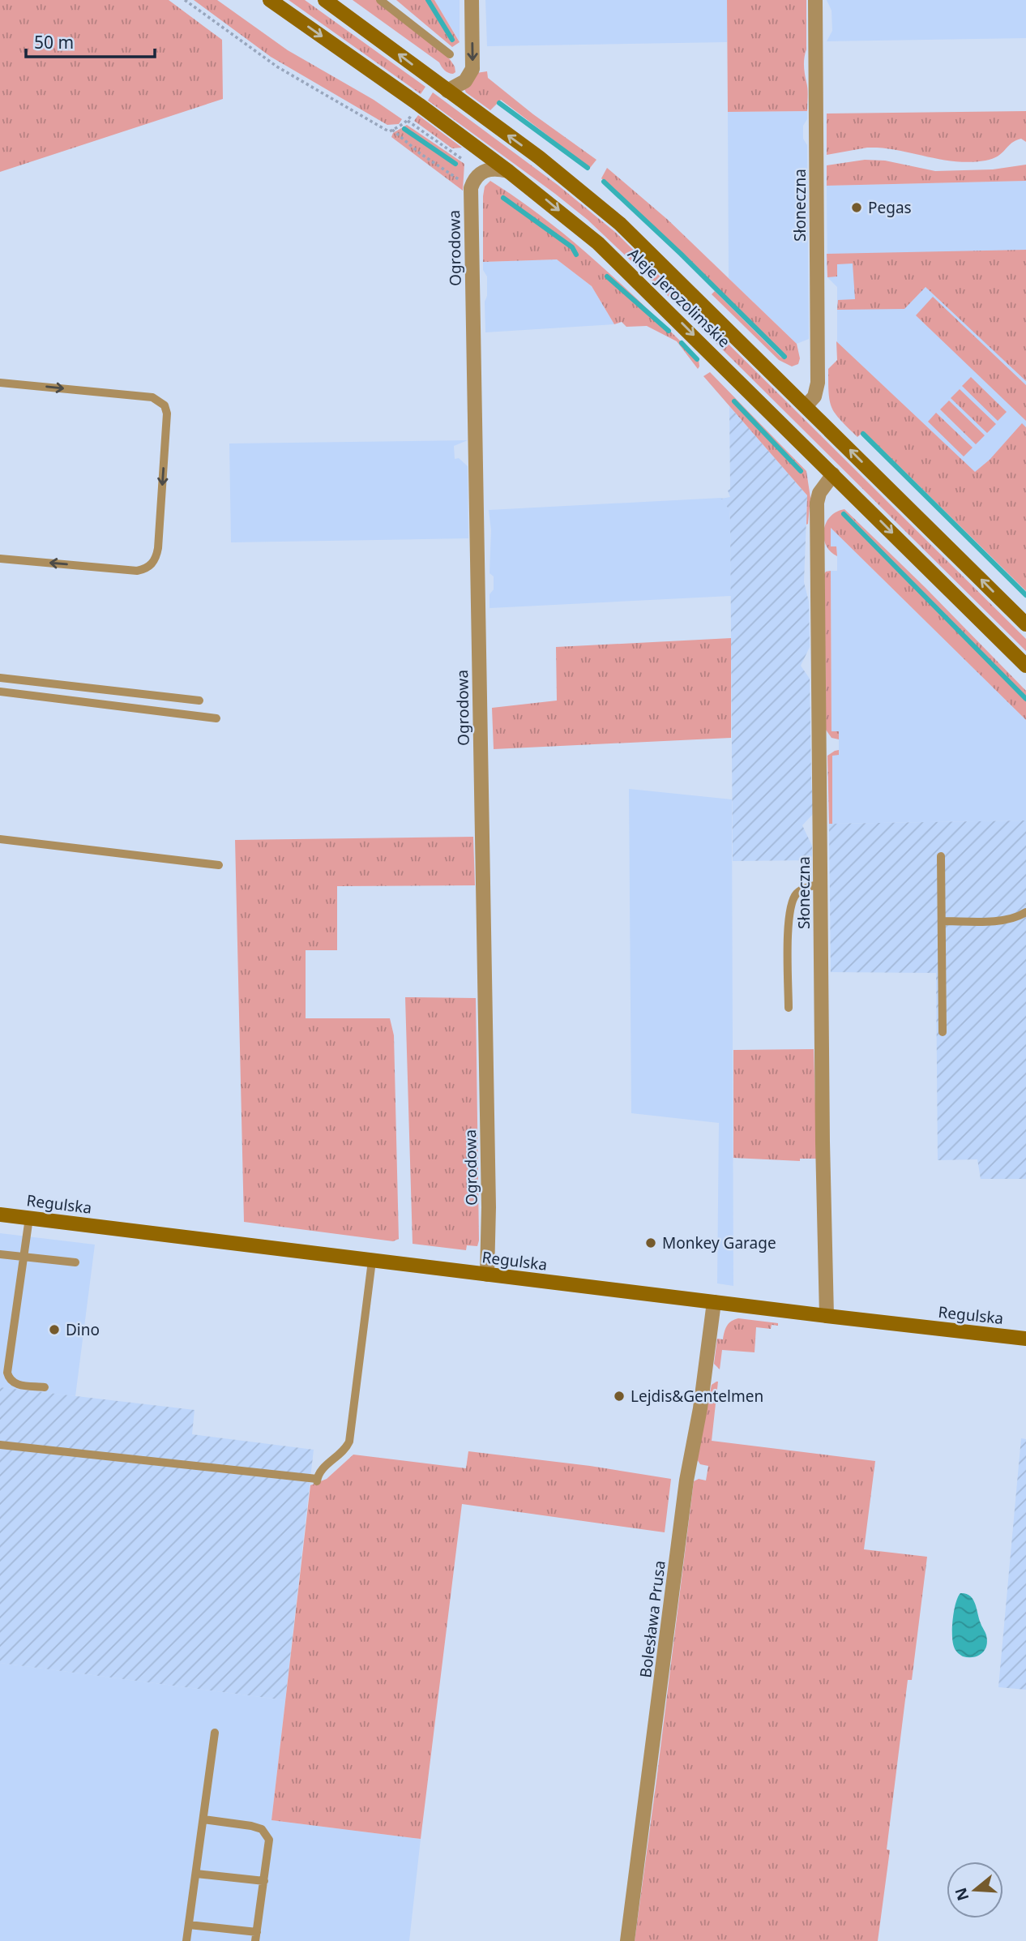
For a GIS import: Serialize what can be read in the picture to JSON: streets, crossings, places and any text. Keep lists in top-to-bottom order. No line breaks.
{"streets":{"main road":["Aleje Jerozolimskie","Regulska"],"street":["Słoneczna","Ogrodowa","Bolesława Prusa"]},"crossings":[["Słoneczna","Aleje Jerozolimskie"],["Słoneczna","Regulska"],["Ogrodowa","Regulska"],["Regulska","Bolesława Prusa"]],"places":["Pegas","Monkey Garage","Dino","Lejdis&Gentelmen"],"scale_bar":"50 m","north":"left"}
